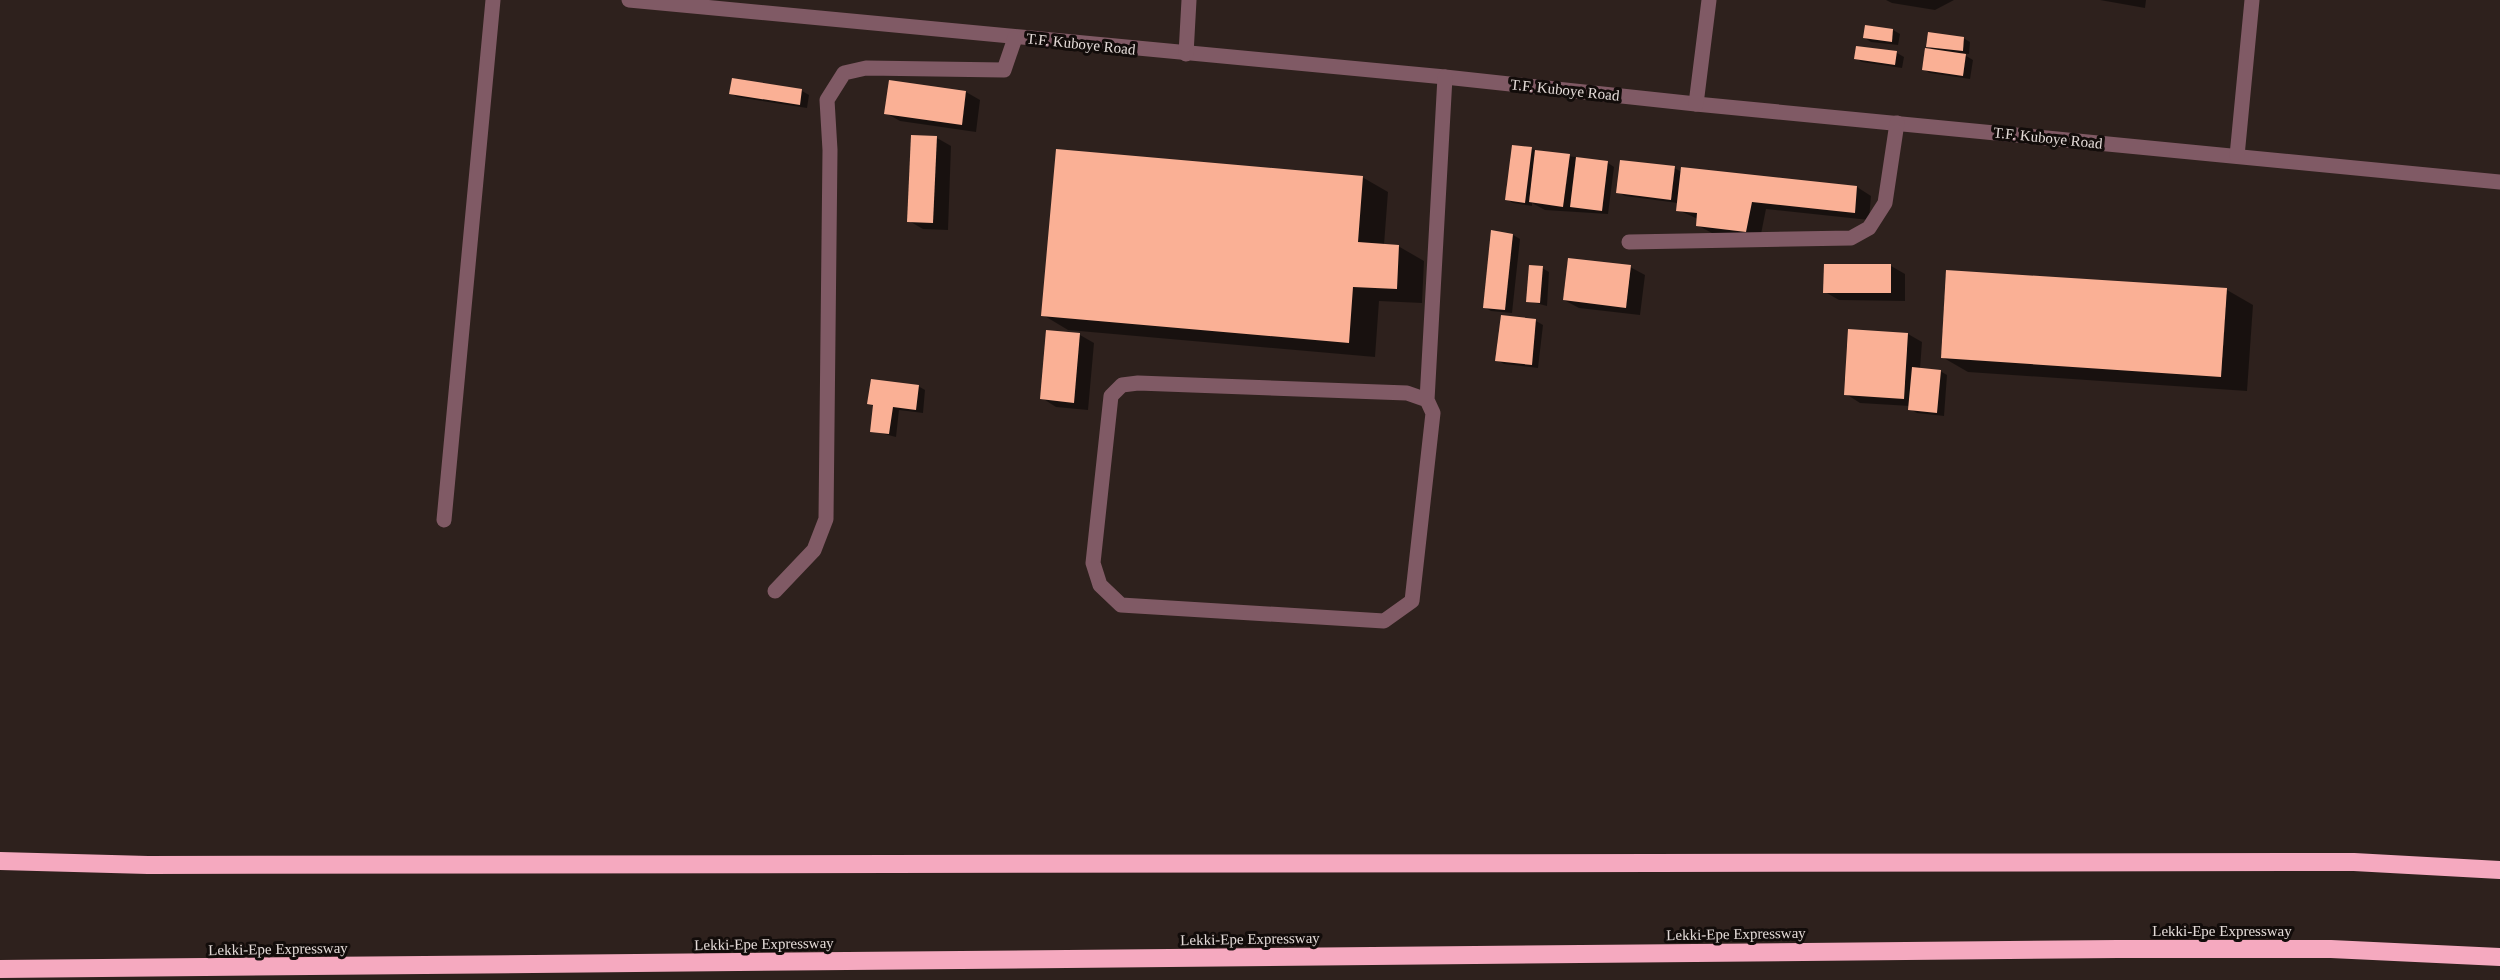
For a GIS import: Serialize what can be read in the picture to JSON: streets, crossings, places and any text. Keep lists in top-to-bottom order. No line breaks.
{"streets":{"highway":["Lekki-Epe Expressway"],"street":["T.F. Kuboye Road"]}}
